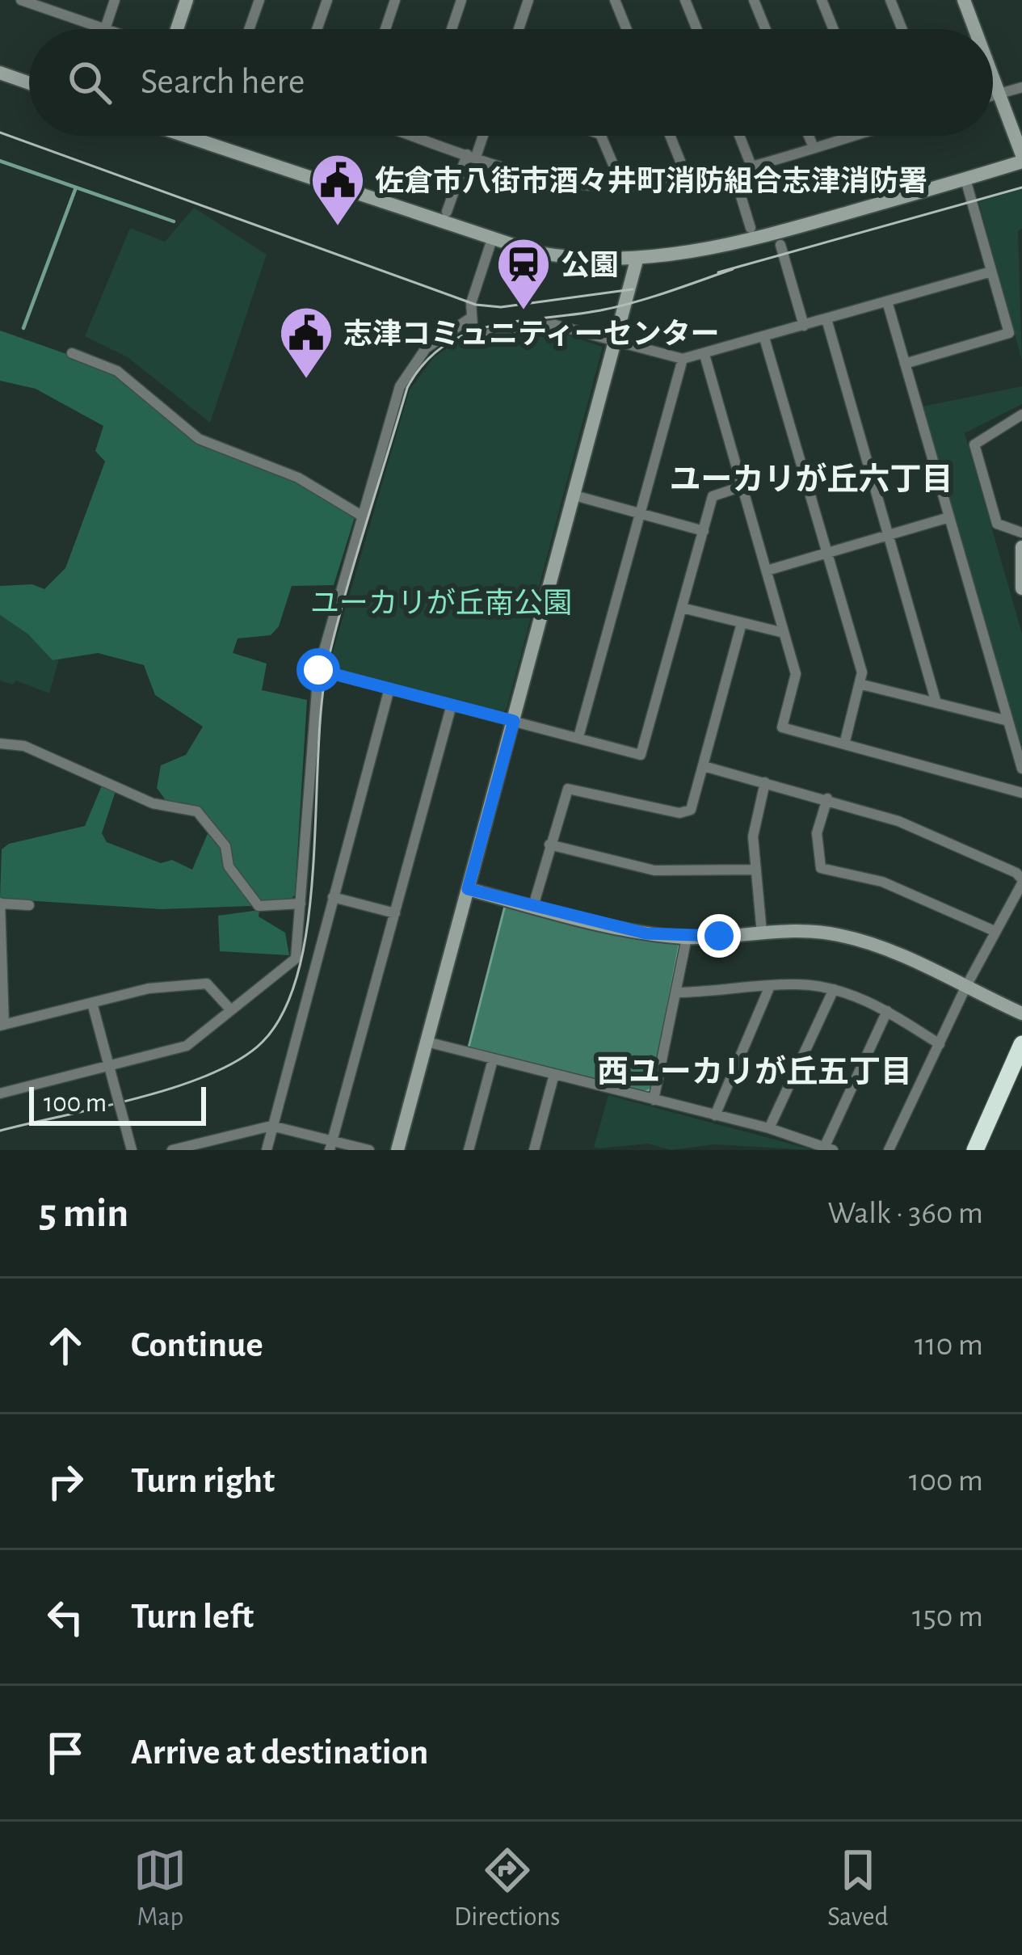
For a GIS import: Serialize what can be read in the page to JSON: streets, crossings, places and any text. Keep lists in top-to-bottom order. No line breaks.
{"districts":["ユーカリが丘六丁目","西ユーカリが丘五丁目"],"parks":["ユーカリが丘南公園"],"places":{"public building":["佐倉市八街市酒々井町消防組合志津消防署","志津コミュニティーセンター"],"station":["公園"]},"scale_bar":"100 m","page":{"search":"Search here","scale":"100 m","heading":["5 min","Walk · 360 m"],"list":[["Continue","110 m"],["Turn right","100 m"],["Turn left","150 m"],"Arrive at destination"],"nav":["Map","Directions","Saved"]}}
